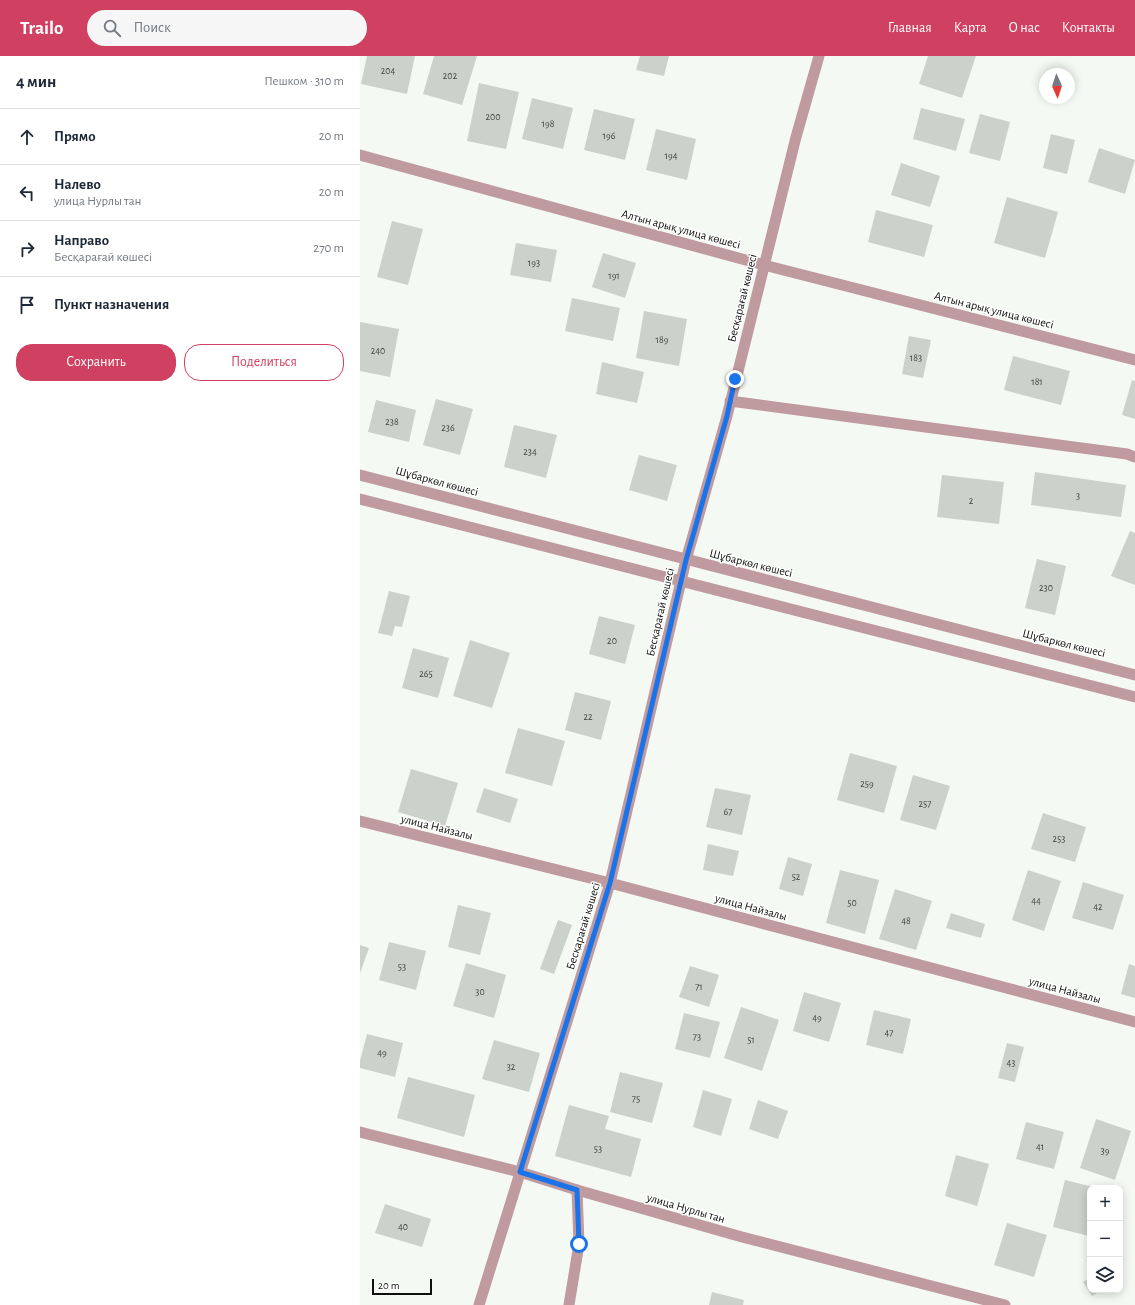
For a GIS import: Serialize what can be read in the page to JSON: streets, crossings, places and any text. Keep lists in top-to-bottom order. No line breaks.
{"streets":{"street":["Алтын арық улица көшесі","Бесқарағай көшесі","Шұбаркөл көшесі","улица Найзалы","улица Нурлы тан"]},"crossings":[["Алтын арық улица көшесі","Бесқарағай көшесі"],["Бесқарағай көшесі","Шұбаркөл көшесі"],["Бесқарағай көшесі","улица Найзалы"],["Бесқарағай көшесі","улица Нурлы тан"]],"house_numbers":["204","202","200","198","196","194","193","191","189","240","183","181","238","236","234","3","2","230","20","265","22","259","257","67","253","52","44","50","42","48","53","71","30","49","47","73","51","49","43","32","75","41","53","39","40"],"scale_bar":"20 m","north":"bottom","page":{"header":"Trailo","search":"Поиск","nav":["Главная","Карта","О нас","Контакты"],"heading":["4 мин","Пешком · 310 m"],"list":[["Прямо","20 m"],["Налево","улица Нурлы тан","20 m"],["Направо","Бесқарағай көшесі","270 m"],"Пункт назначения"],"buttons":["Сохранить","Поделиться"],"map_buttons":["+","−"],"scale":"20 m"}}
